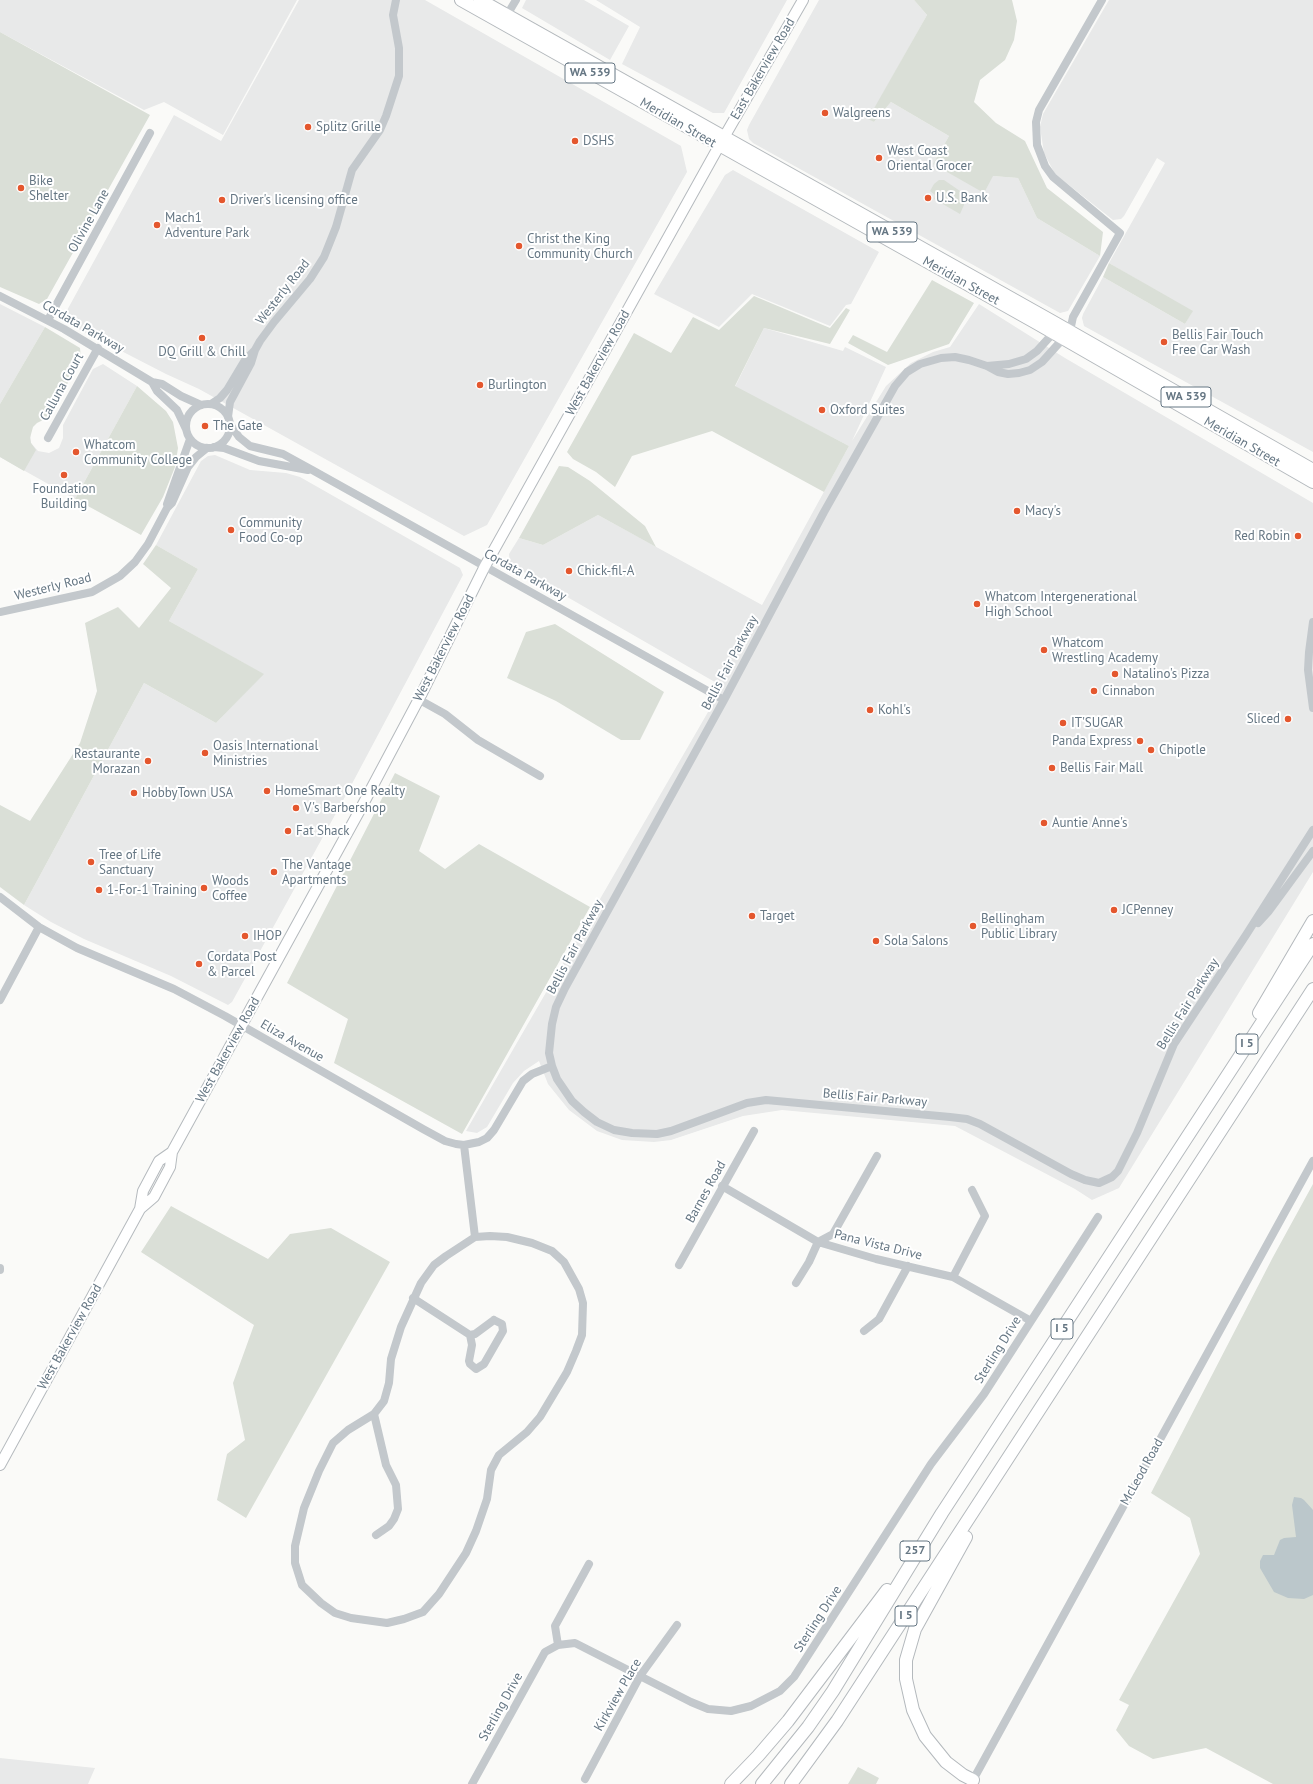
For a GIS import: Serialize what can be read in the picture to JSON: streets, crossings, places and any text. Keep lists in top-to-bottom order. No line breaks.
{"streets":{"highway":["WA 539","Meridian Street","I 5","257"],"main road":["East Bakerview Road","West Bakerview Road"],"street":["Olivine Lane","Westerly Road","Cordata Parkway","Calluna Court","Bellis Fair Parkway","Eliza Avenue","Barnes Road","Pana Vista Drive","Sterling Drive","McLeod Road","Kirkview Place"]},"crossings":[["East Bakerview Road","Meridian Street"],["East Bakerview Road","West Bakerview Road"],["Meridian Street","West Bakerview Road"],["Meridian Street","Bellis Fair Parkway"],["Olivine Lane","Cordata Parkway"],["Westerly Road","Cordata Parkway"],["Cordata Parkway","West Bakerview Road"],["Cordata Parkway","Calluna Court"],["Cordata Parkway","Bellis Fair Parkway"],["West Bakerview Road","Eliza Avenue"],["Bellis Fair Parkway","Eliza Avenue"],["I 5","257"],["Barnes Road","Pana Vista Drive"],["Pana Vista Drive","Sterling Drive"],["Sterling Drive","Kirkview Place"]],"places":["Walgreens","Splitz Grille","DSHS","West Coast Oriental Grocer","Bike Shelter","U.S. Bank","Driver's licensing office","Mach1 Adventure Park","Christ the King Community Church","DQ Grill & Chill","Bellis Fair Touch Free Car Wash","Burlington","Oxford Suites","The Gate","Whatcom Community College","Foundation Building","Macy's","Community Food Co-op","Red Robin","Chick-fil-A","Whatcom Intergenerational High School","Whatcom Wrestling Academy","Natalino's Pizza","Cinnabon","Kohl's","Sliced","IT'SUGAR","Panda Express","Chipotle","Oasis International Ministries","Restaurante Morazan","Bellis Fair Mall","HomeSmart One Realty","HobbyTown USA","V's Barbershop","Auntie Anne's","Fat Shack","Tree of Life Sanctuary","The Vantage Apartments","Woods Coffee","1-For-1 Training","JCPenney","Target","Bellingham Public Library","IHOP","Sola Salons","Cordata Post & Parcel"]}
